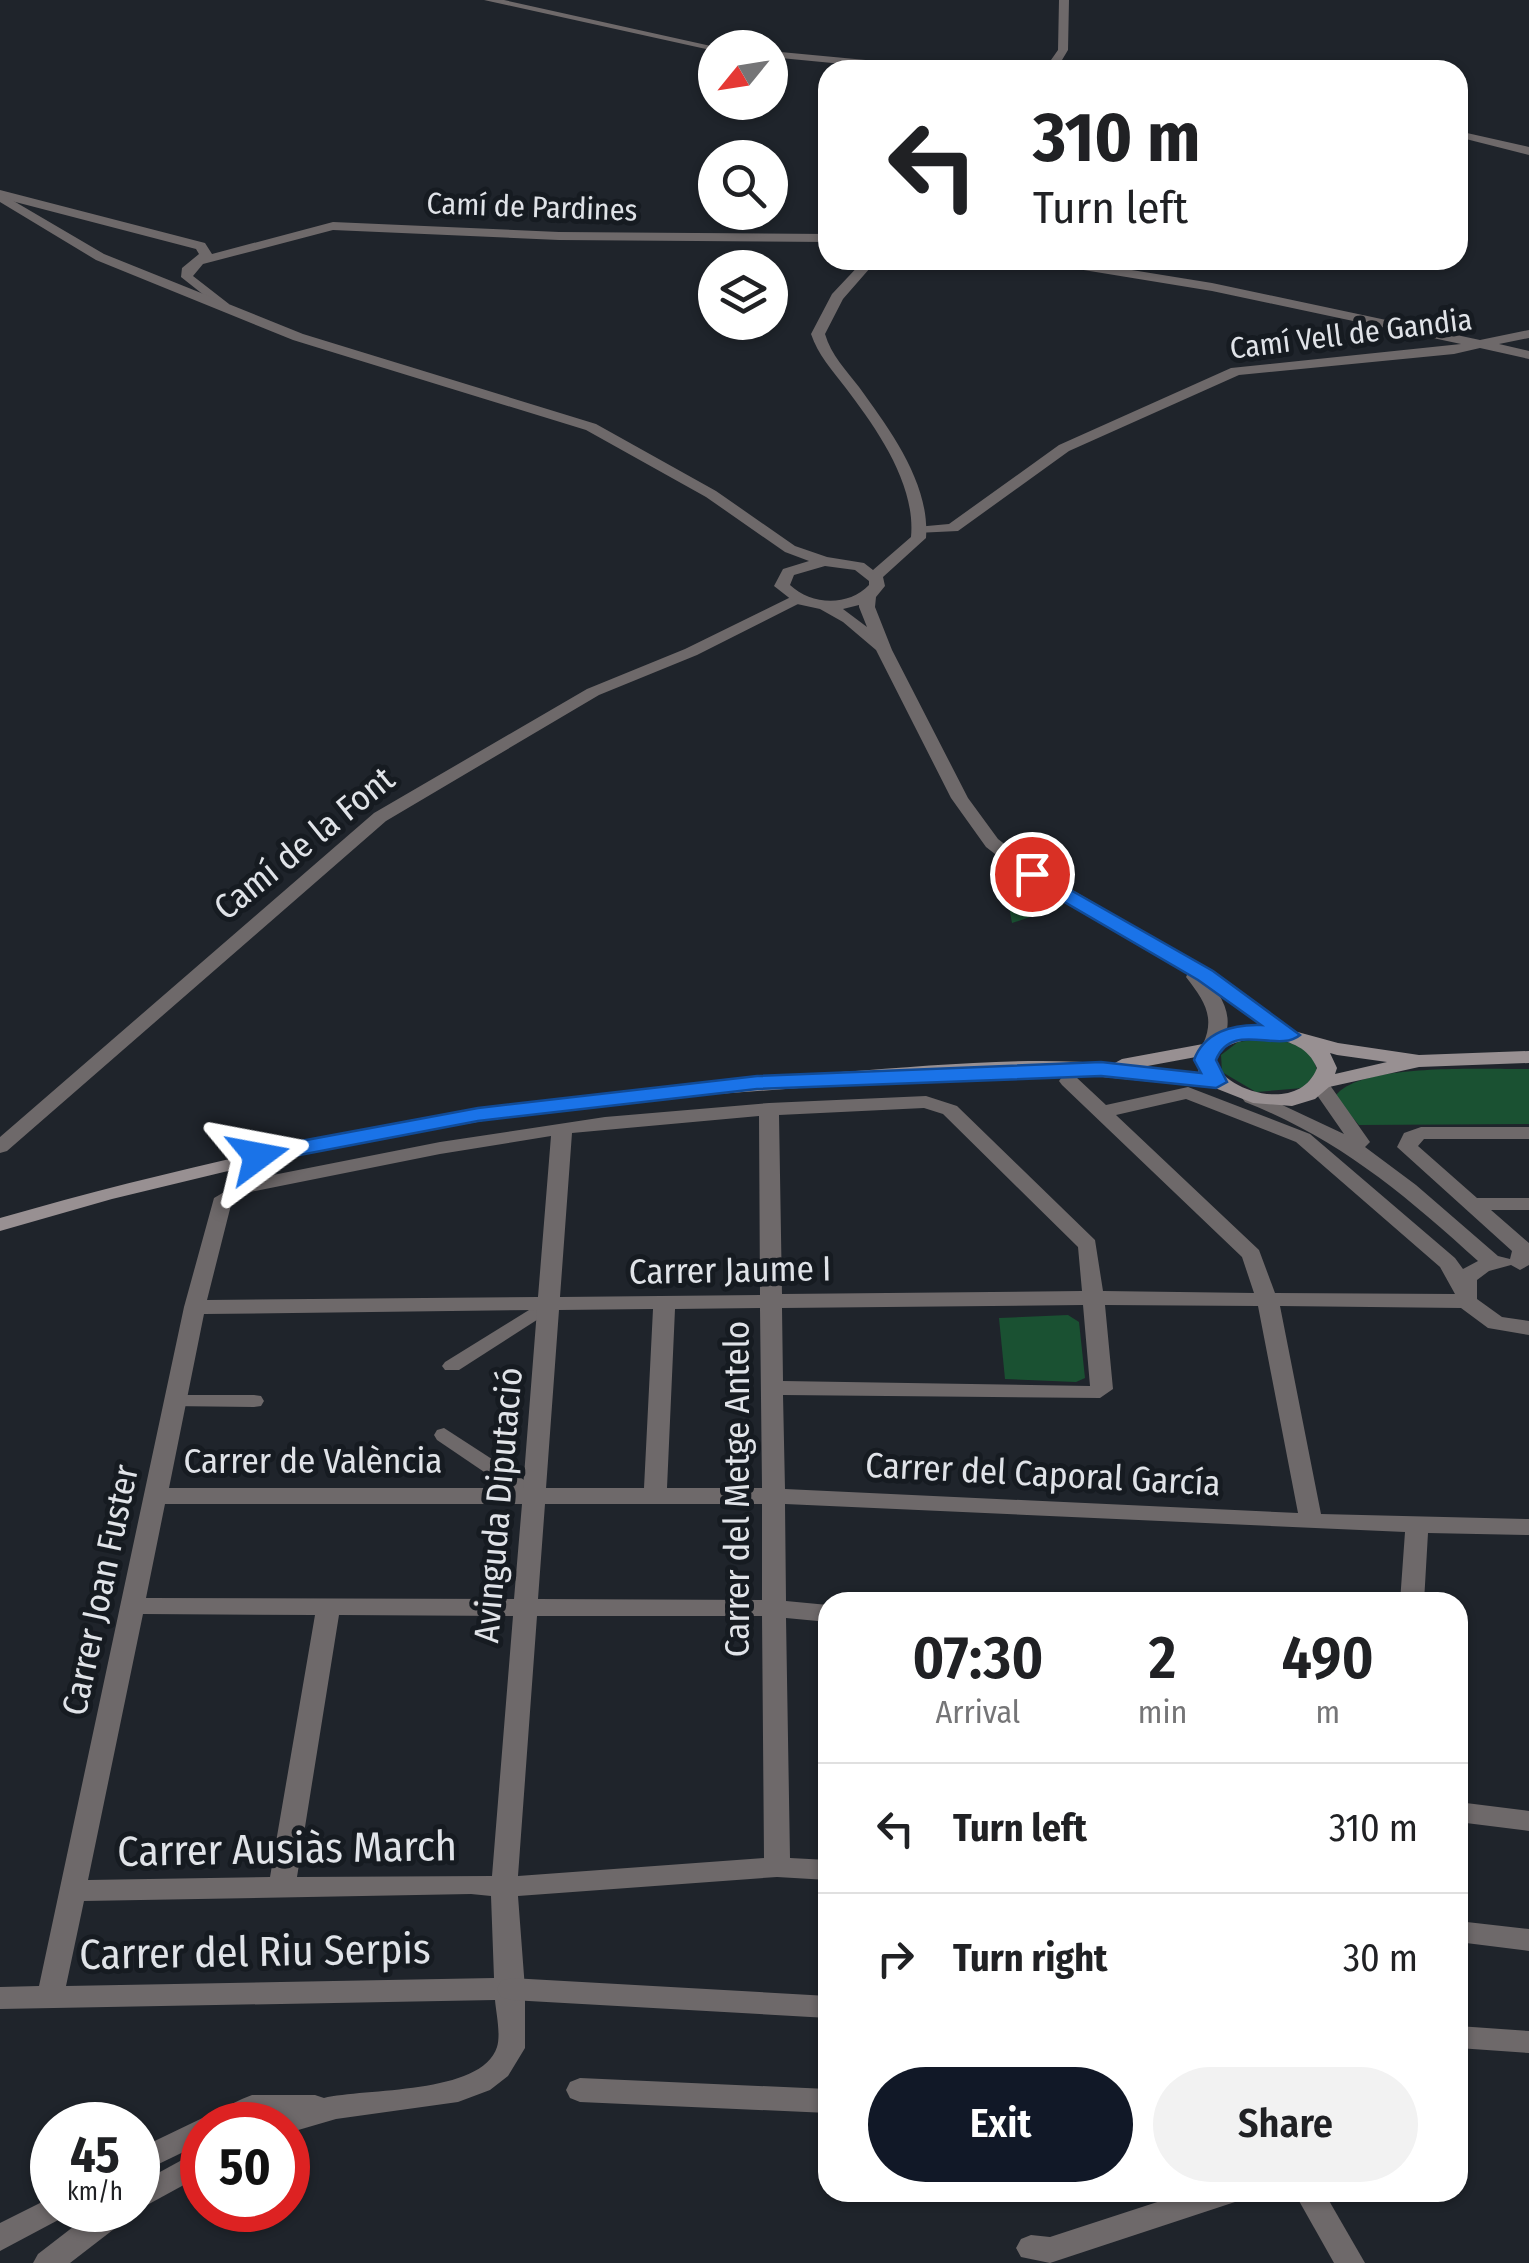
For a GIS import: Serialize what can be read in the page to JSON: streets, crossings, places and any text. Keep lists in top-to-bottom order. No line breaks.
{"streets":{"street":["Camí de Pardines","Camí Vell de Gandia","Camí de la Font","Carrer Jaume I","Carrer de València","Carrer del Caporal García","Carrer del Metge Antelo","Avinguda Diputació","Carrer Joan Fuster","Carrer Ausiàs March","Carrer del Riu Serpis"]},"crossings":[["Carrer Jaume I","Carrer del Metge Antelo"],["Carrer Jaume I","Avinguda Diputació"],["Carrer Jaume I","Carrer Joan Fuster"],["Carrer de València","Carrer del Caporal García"],["Carrer de València","Carrer del Metge Antelo"],["Carrer de València","Avinguda Diputació"],["Carrer de València","Carrer Joan Fuster"],["Carrer del Caporal García","Carrer del Metge Antelo"],["Carrer del Metge Antelo","Carrer Ausiàs March"],["Avinguda Diputació","Carrer Joan Fuster"],["Avinguda Diputació","Carrer Ausiàs March"],["Avinguda Diputació","Carrer del Riu Serpis"],["Carrer Joan Fuster","Carrer Ausiàs March"],["Carrer Joan Fuster","Carrer del Riu Serpis"]],"north":"bottom left","page":{"turn":["310 m","Turn left"],"eta":["07:30","Arrival","2","min","490","m"],"list":[{"name":"Turn left","value":"310 m"},{"name":"Turn right","value":"30 m"}],"buttons":["Exit","Share"],"speed":"45 km/h","limit":"50"}}
